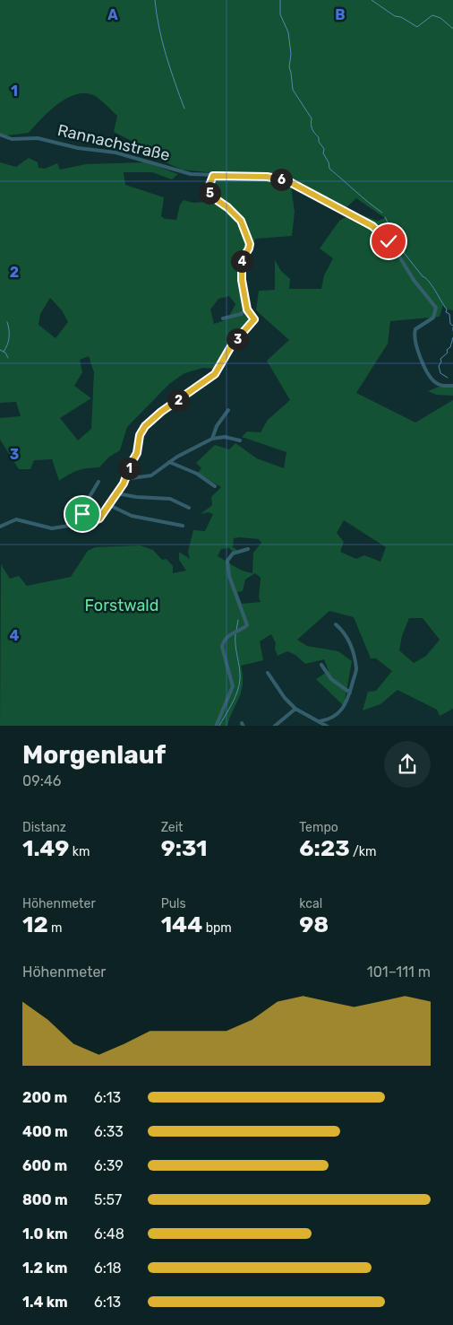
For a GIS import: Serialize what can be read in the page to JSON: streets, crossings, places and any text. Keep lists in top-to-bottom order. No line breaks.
{"streets":{"street":["Rannachstraße"]},"parks":["Forstwald"],"page":{"pins":["6","5","4","3","2","1"],"heading":["Morgenlauf","09:46"],"stats":[["Distanz","1.49 km"],["Zeit","9:31"],["Tempo","6:23 /km"],["Höhenmeter","12 m"],["Puls","144 bpm"],["kcal","98"]],"chart":["Höhenmeter","101–111 m"],"list":[{"name":"200 m","note":"6:13"},{"name":"400 m","note":"6:33"},{"name":"600 m","note":"6:39"},{"name":"800 m","note":"5:57"},{"name":"1.0 km","note":"6:48"},{"name":"1.2 km","note":"6:18"},{"name":"1.4 km","note":"6:13"}]},"grid":{"columns":["A","B"],"rows":["1","2","3","4"]}}
